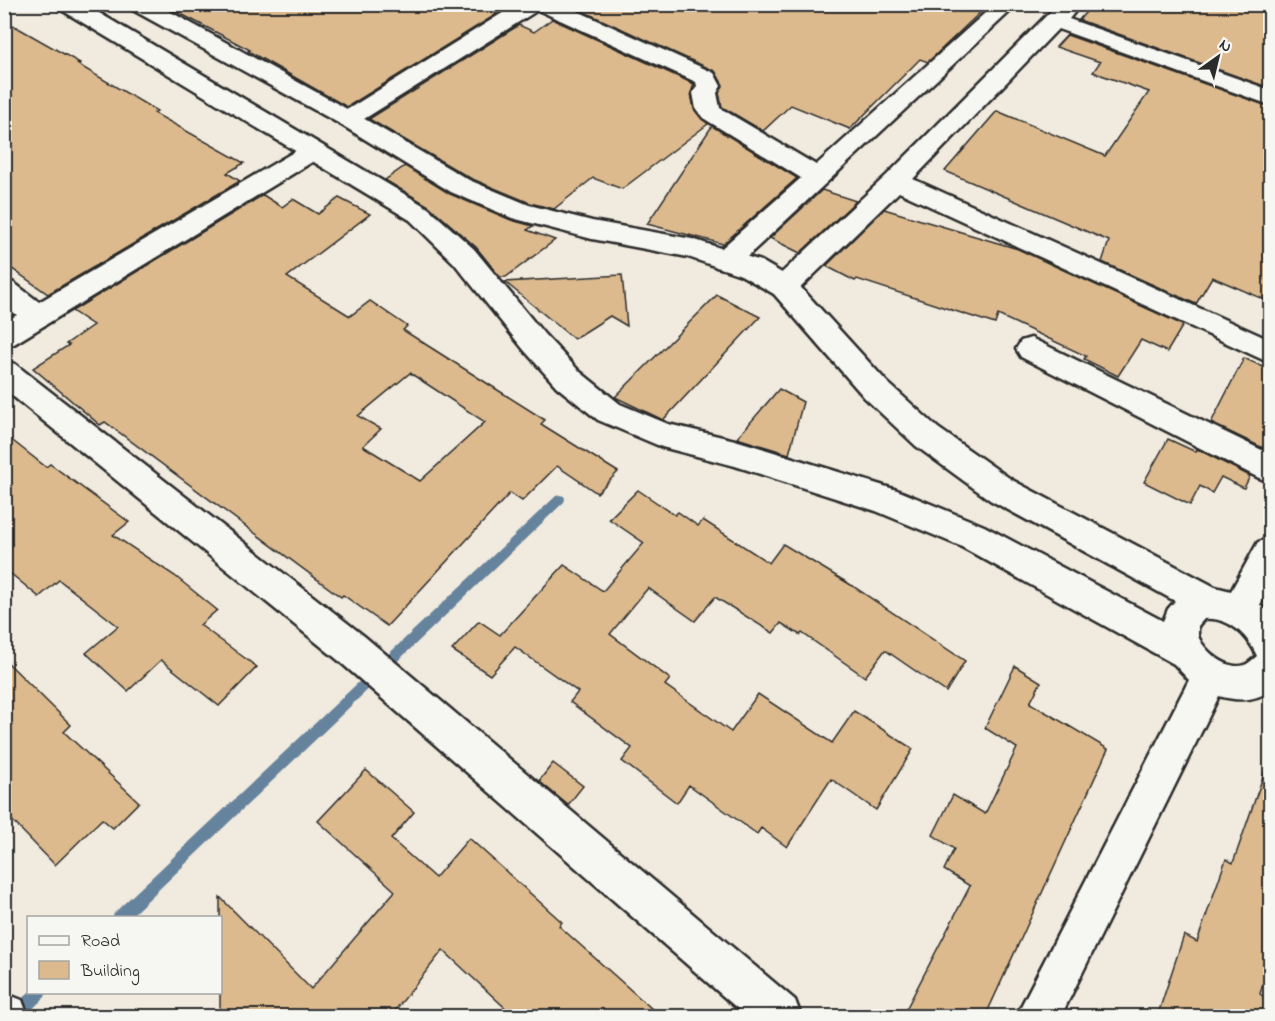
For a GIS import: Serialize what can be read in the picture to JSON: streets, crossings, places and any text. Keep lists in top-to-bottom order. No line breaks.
{"legend":["Road","Building"],"north":"top right"}
